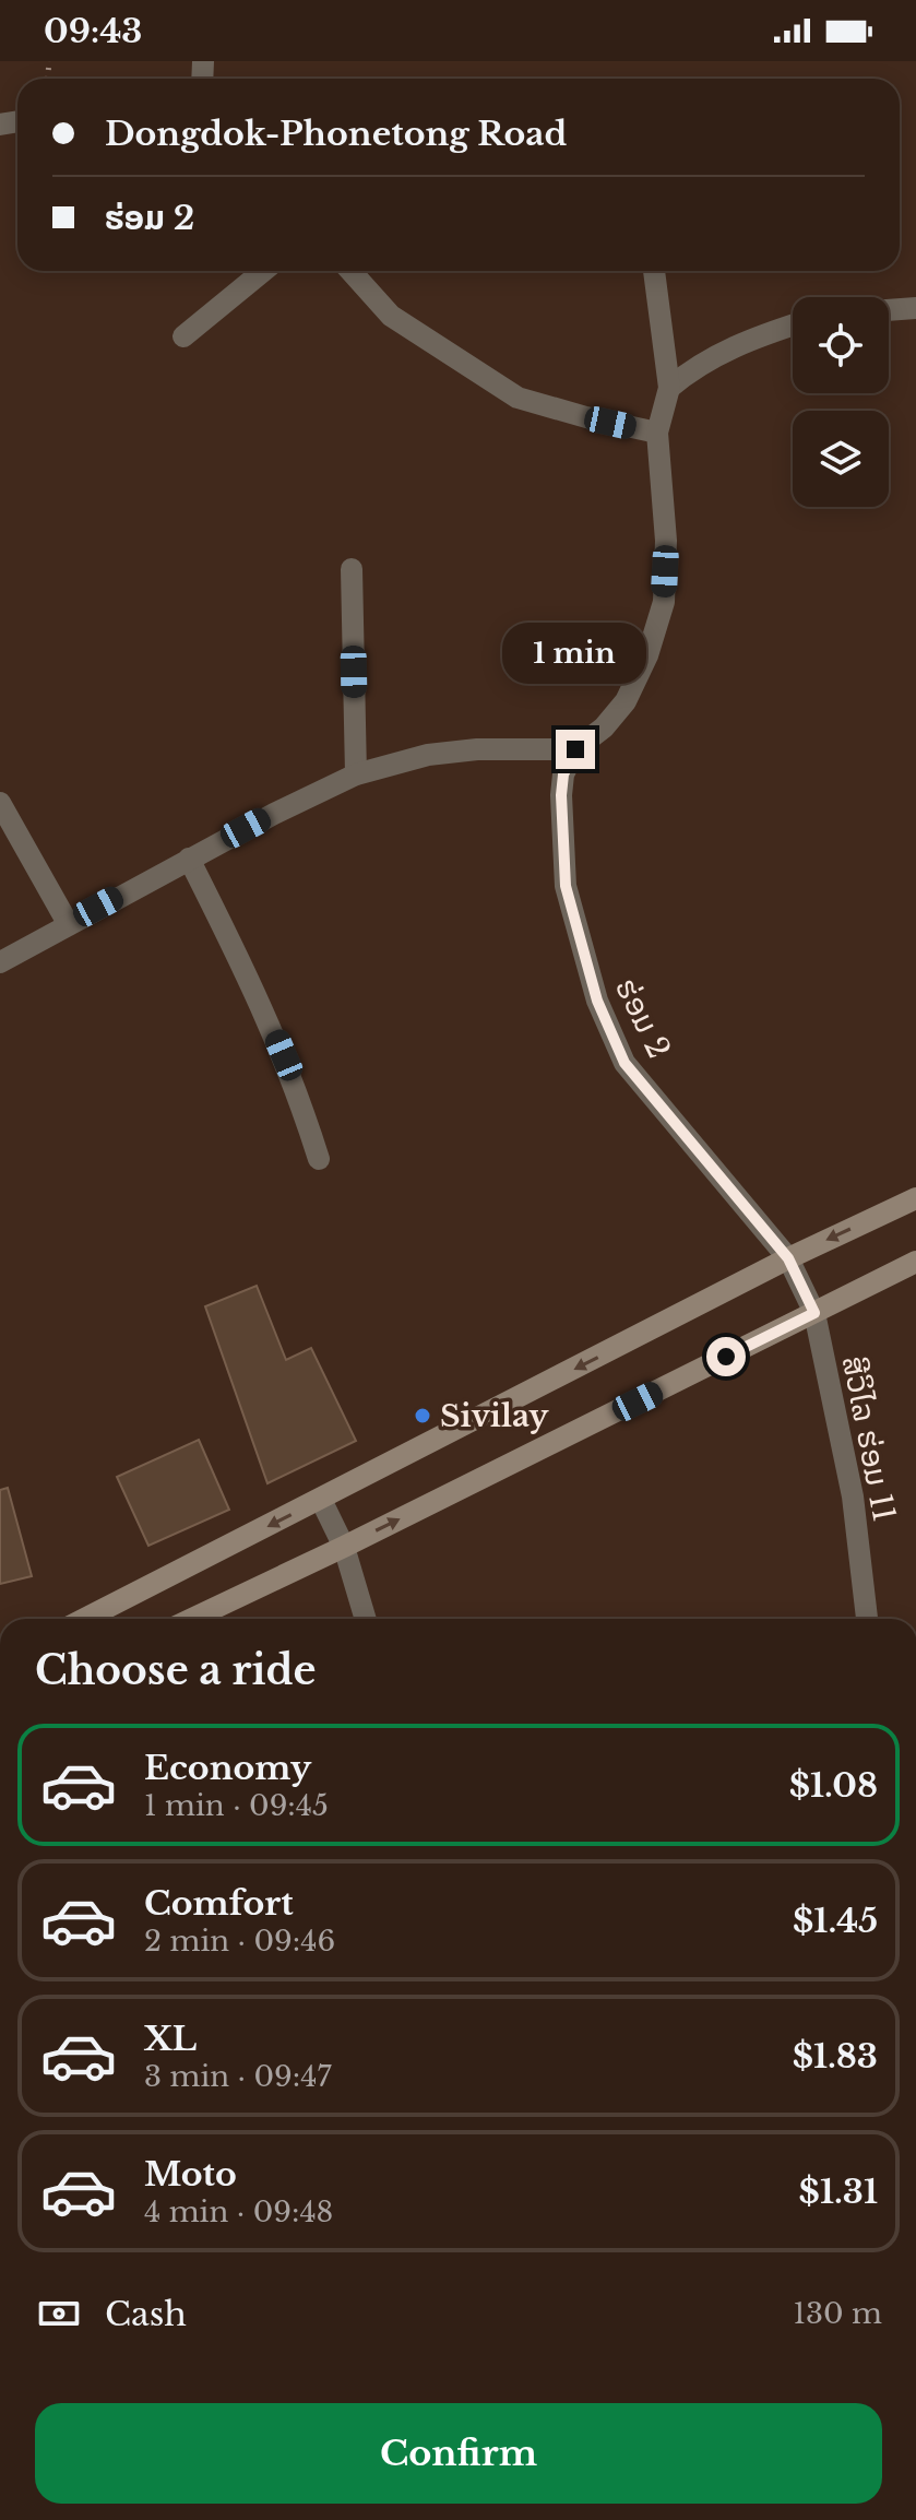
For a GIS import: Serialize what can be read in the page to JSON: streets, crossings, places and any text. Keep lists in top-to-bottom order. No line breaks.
{"streets":{"street":["ຮ່ອມ 2","ສີວິໄລ ຮ່ອມ 11"]},"crossings":[["ຮ່ອມ 2","ສີວິໄລ ຮ່ອມ 11"]],"places":["Sivilay"],"page":{"status":"09:43","banner":["Dongdok-Phonetong Road","ຮ່ອມ 2"],"bubble":"1 min","heading":"Choose a ride","list":[{"name":"Economy","note":"1 min · 09:45","value":"$1.08"},{"name":"Comfort","note":"2 min · 09:46","value":"$1.45"},{"name":"XL","note":"3 min · 09:47","value":"$1.83"},{"name":"Moto","note":"4 min · 09:48","value":"$1.31"}],"pay":["Cash","130 m"],"buttons":"Confirm"}}
